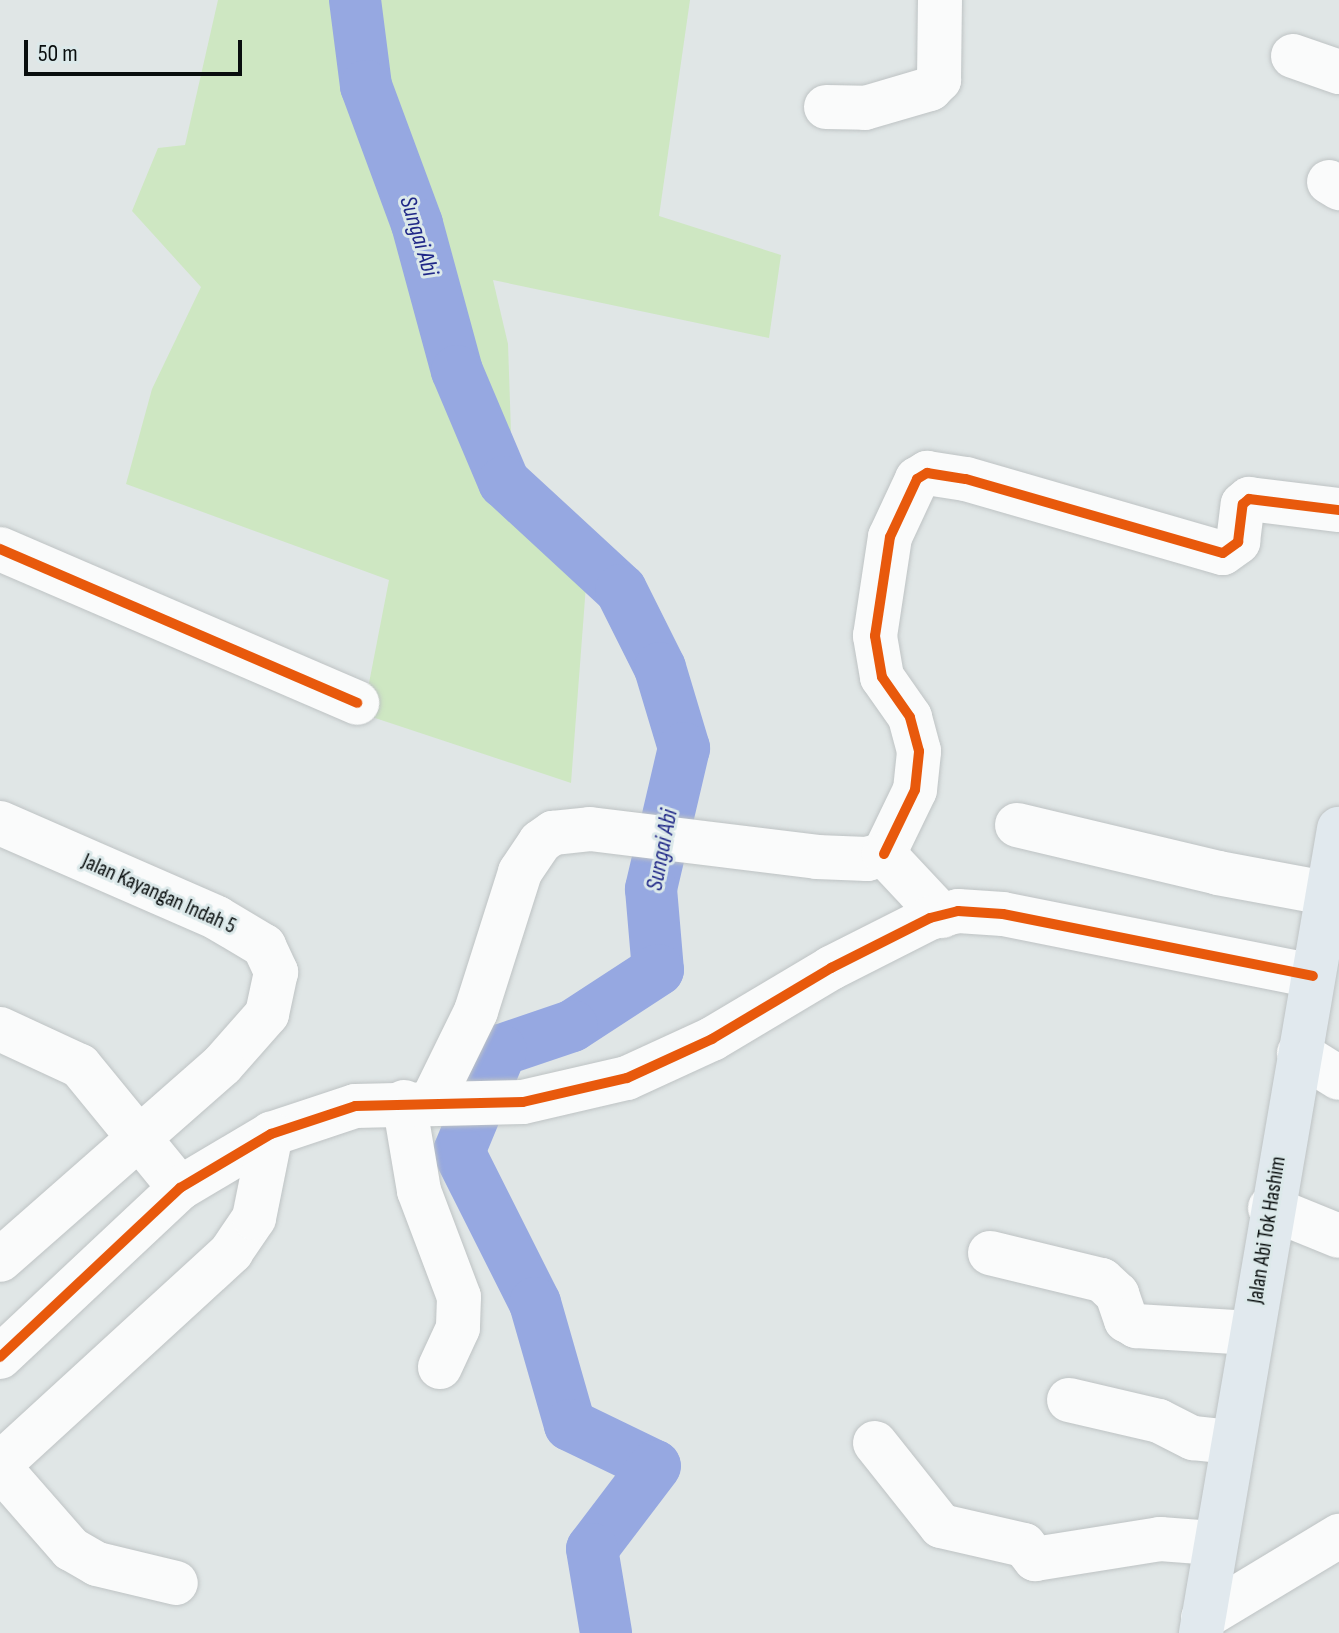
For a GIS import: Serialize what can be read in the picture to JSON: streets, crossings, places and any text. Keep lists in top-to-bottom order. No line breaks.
{"streets":{"main road":["Jalan Abi Tok Hashim"],"street":["Jalan Kayangan Indah 5"]},"water":["Sungai Abi"],"scale_bar":"50 m"}
